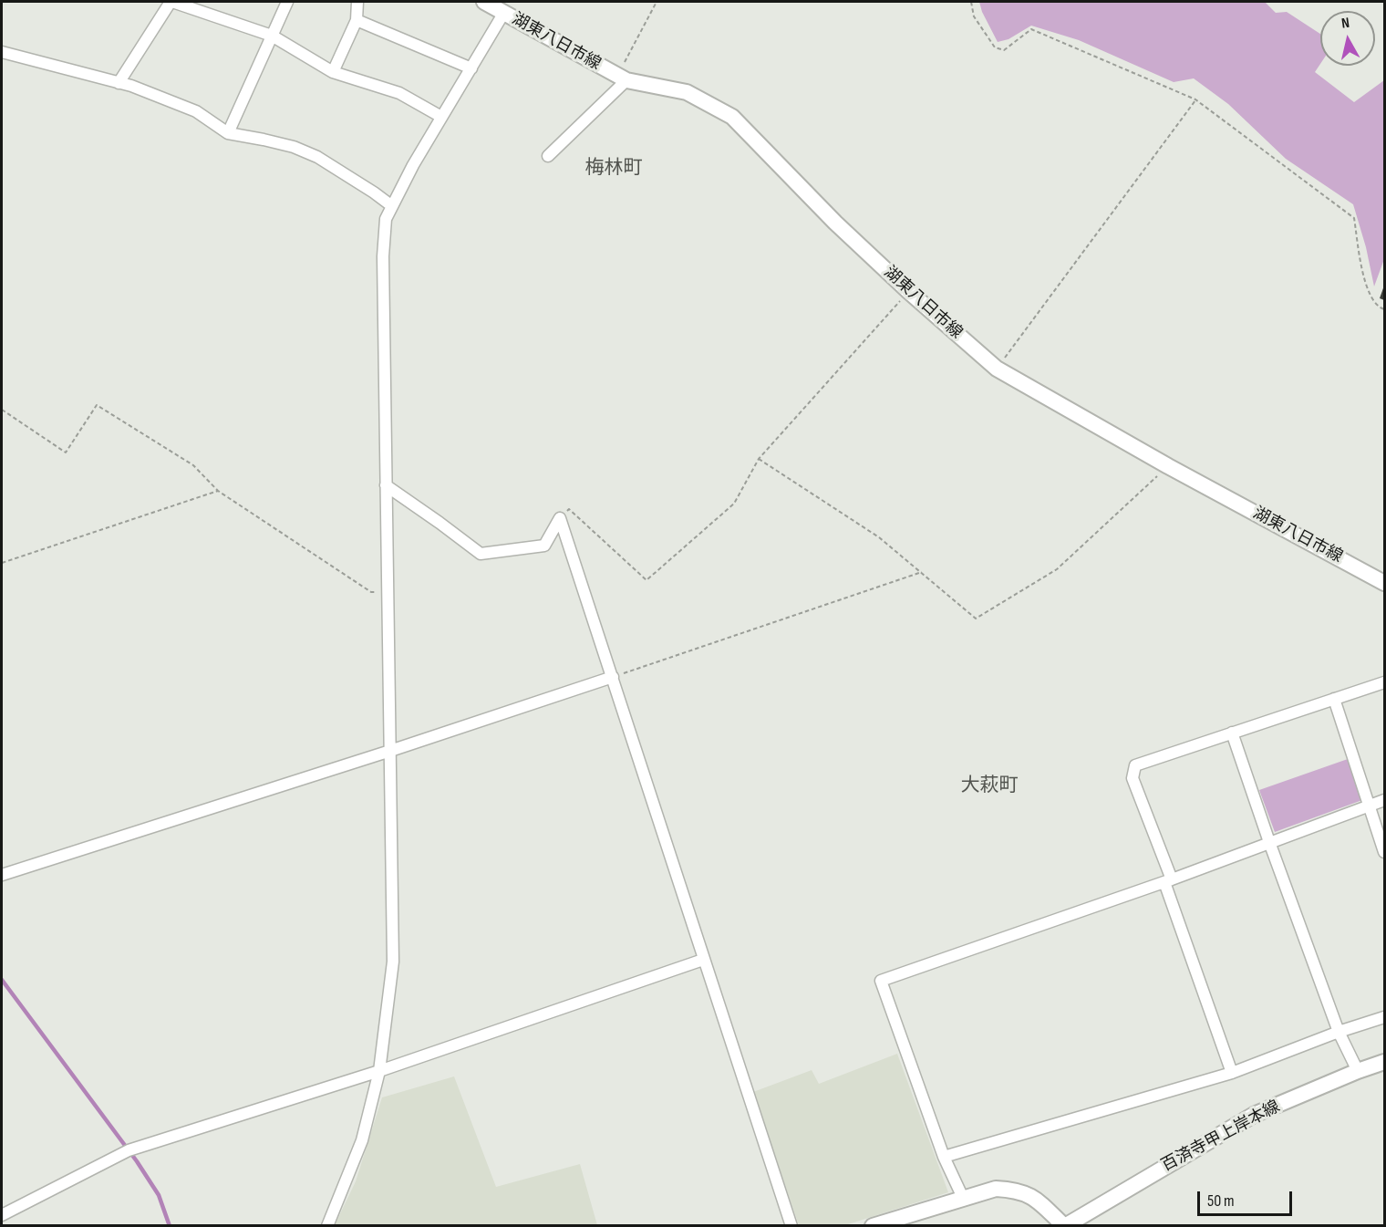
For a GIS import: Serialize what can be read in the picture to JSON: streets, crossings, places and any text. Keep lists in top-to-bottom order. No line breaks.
{"streets":{"main road":["湖東八日市線","百済寺甲上岸本線"]},"districts":["梅林町","大萩町"],"scale_bar":"50 m","north":"top"}
